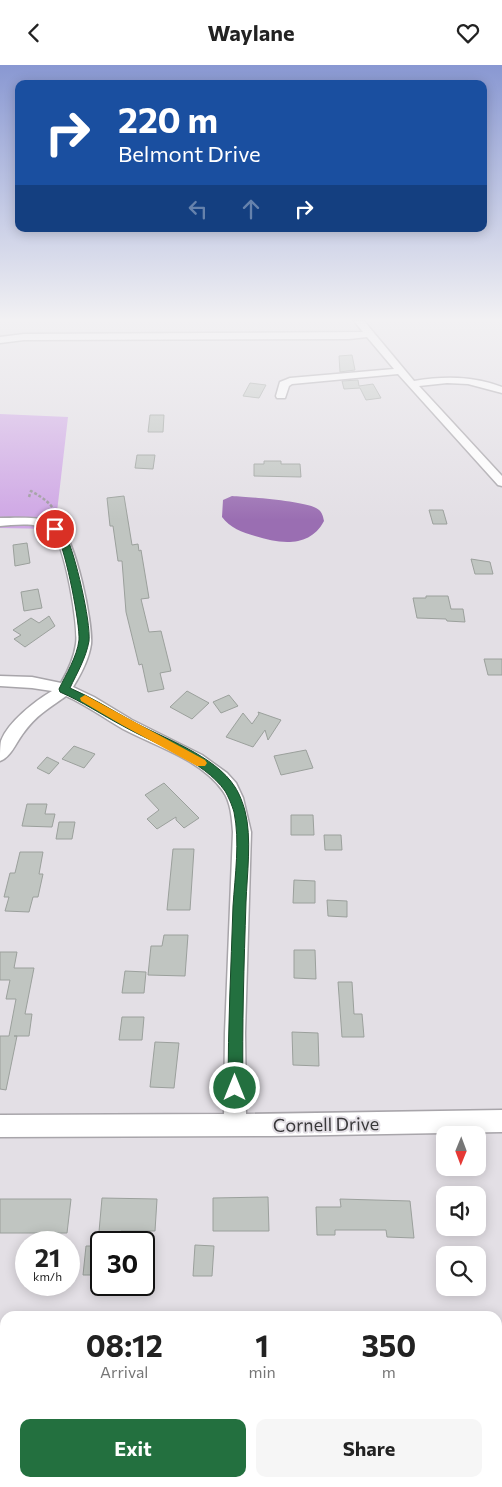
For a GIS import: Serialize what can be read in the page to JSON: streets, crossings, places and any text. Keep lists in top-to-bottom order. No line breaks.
{"streets":{"street":["Cornell Drive"]},"north":"bottom","page":{"header":"Waylane","turn":["220 m","Belmont Drive"],"speed":"21 km/h","limit":"30","eta":["08:12","Arrival","1","min","350","m"],"buttons":["Exit","Share"]}}
